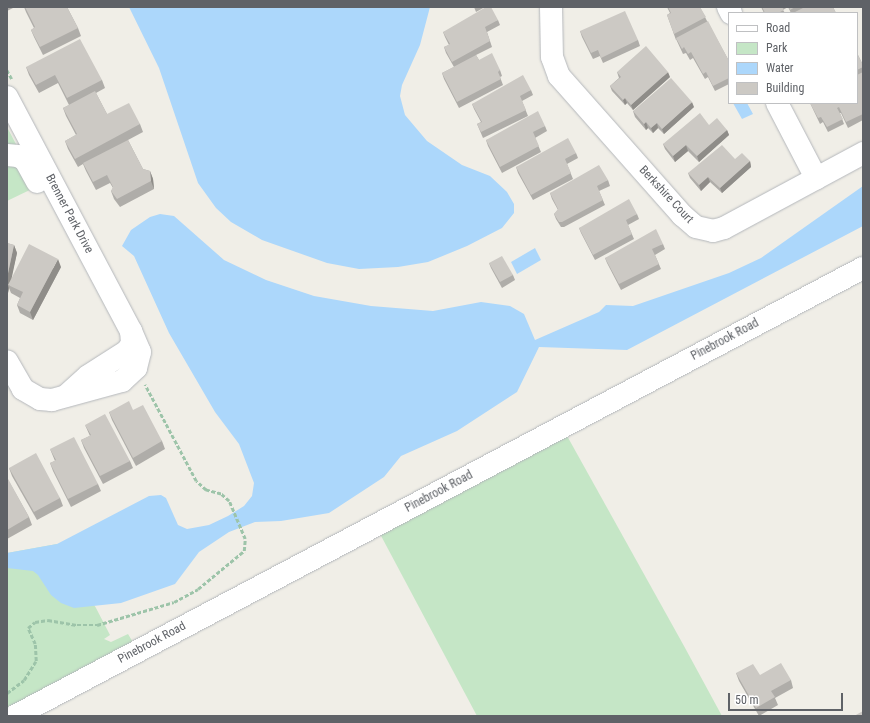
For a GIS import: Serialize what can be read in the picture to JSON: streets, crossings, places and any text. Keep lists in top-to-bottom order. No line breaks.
{"streets":{"street":["Berkshire Court","Brenner Park Drive","Pinebrook Road"]},"legend":["Road","Park","Water","Building"],"scale_bar":"50 m"}
